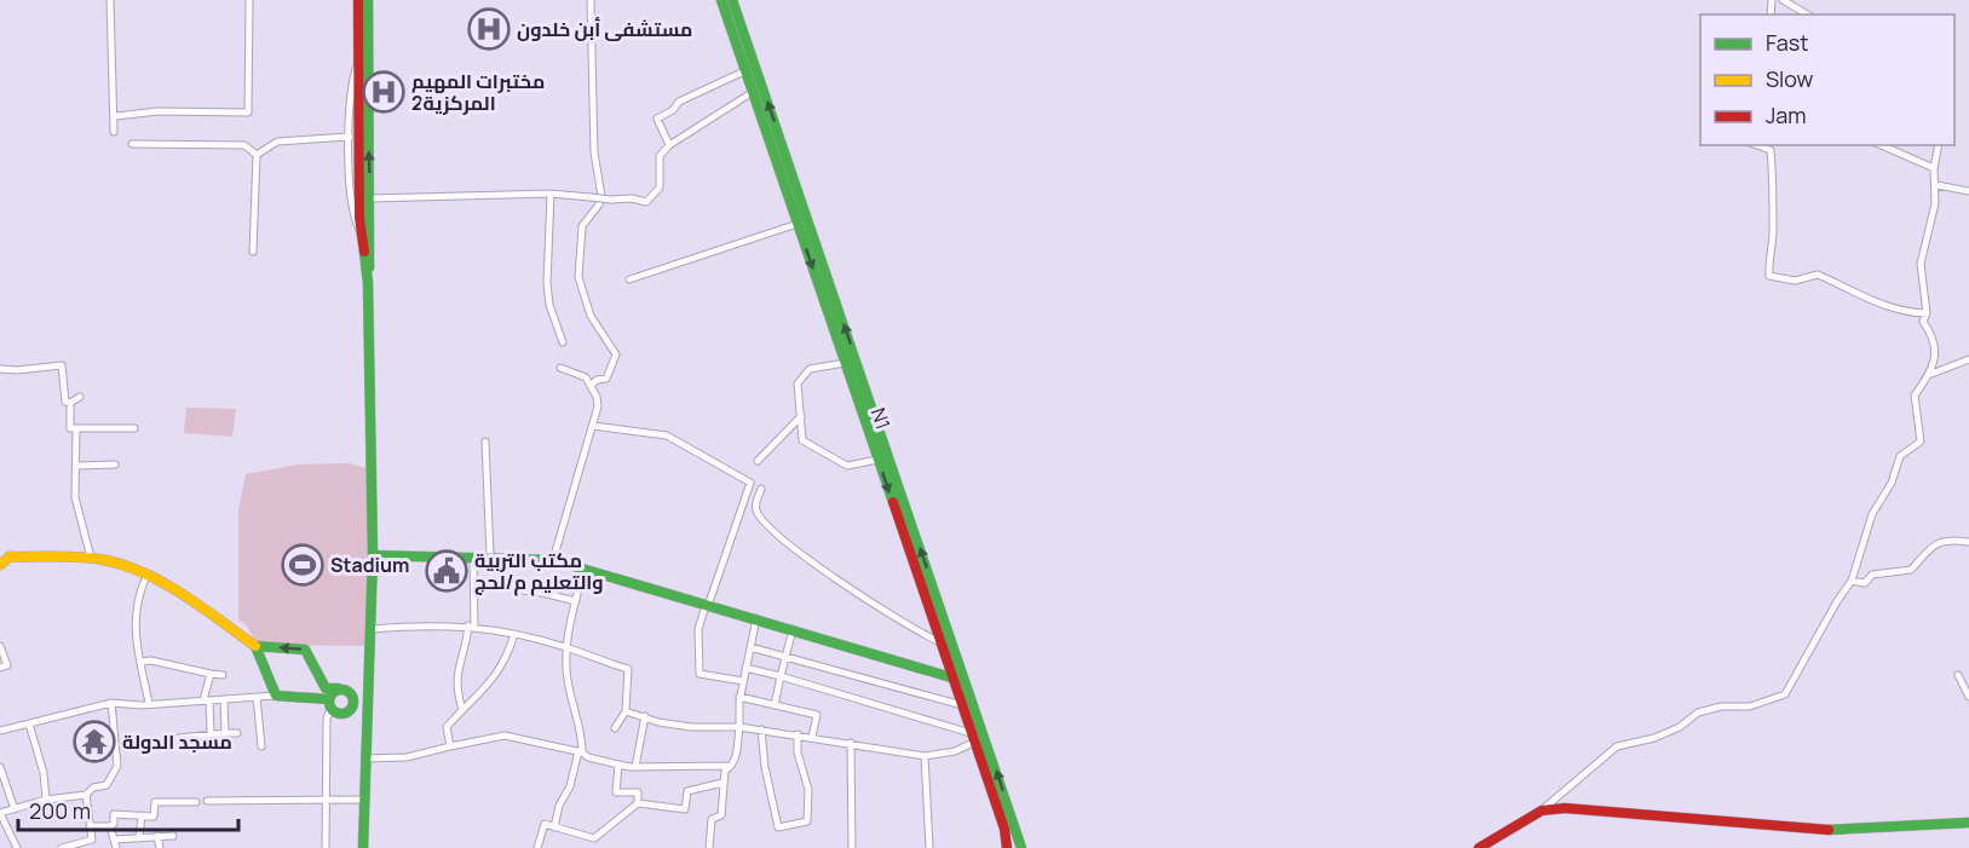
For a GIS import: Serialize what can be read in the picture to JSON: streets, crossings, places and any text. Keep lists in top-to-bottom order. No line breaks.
{"streets":{"main road":["N1"]},"places":{"hospital":["مستشفى أبن خلدون","مختبرات المهيم المركزية2"],"sports":["Stadium"],"public building":["مكتب التربية والتعليم م/لحج"],"temple":["مسجد الدولة"]},"legend":["Fast","Slow","Jam"],"scale_bar":"200 m"}
